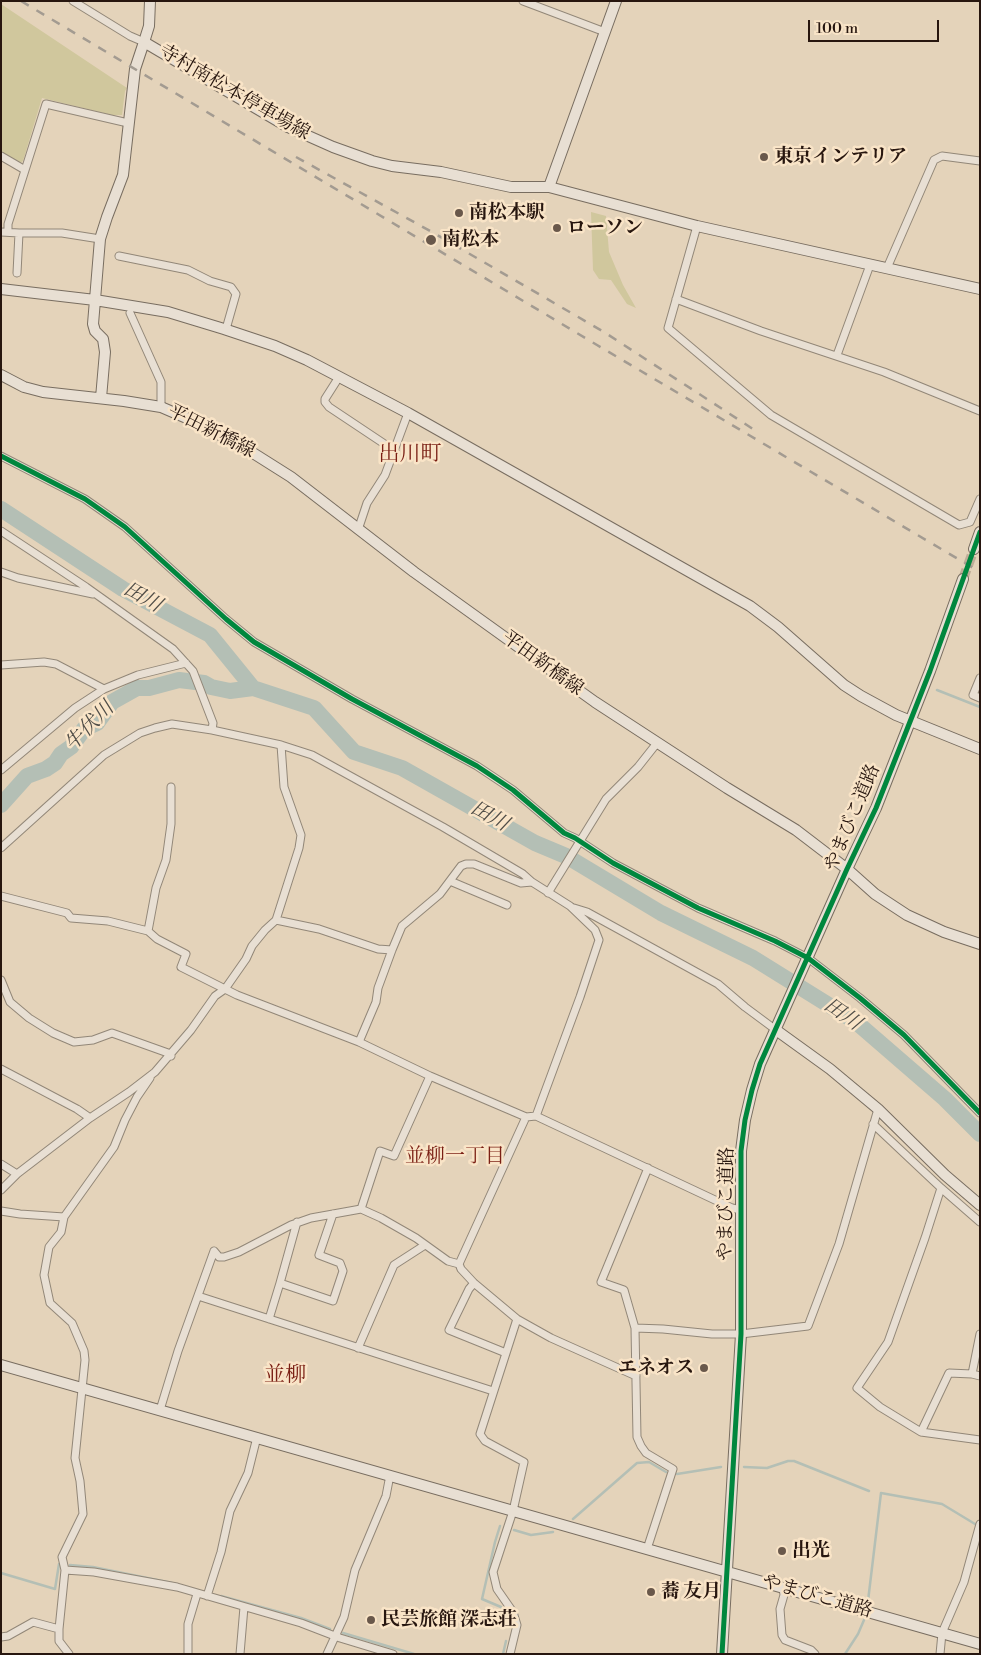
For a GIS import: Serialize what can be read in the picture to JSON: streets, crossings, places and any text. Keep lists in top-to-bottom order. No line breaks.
{"streets":{"street":["寺村南松本停車場線","平田新橋線","やまびこ道路"]},"crossings":[["寺村南松本停車場線","平田新橋線"],["平田新橋線","やまびこ道路"]],"districts":["出川町","並柳一丁目","並柳"],"water":["田川","牛伏川"],"places":["東京インテリア","南松本駅","ローソン","南松本","エネオス","出光","蕎 友月","民芸旅館 深志荘"],"scale_bar":"100 m"}
